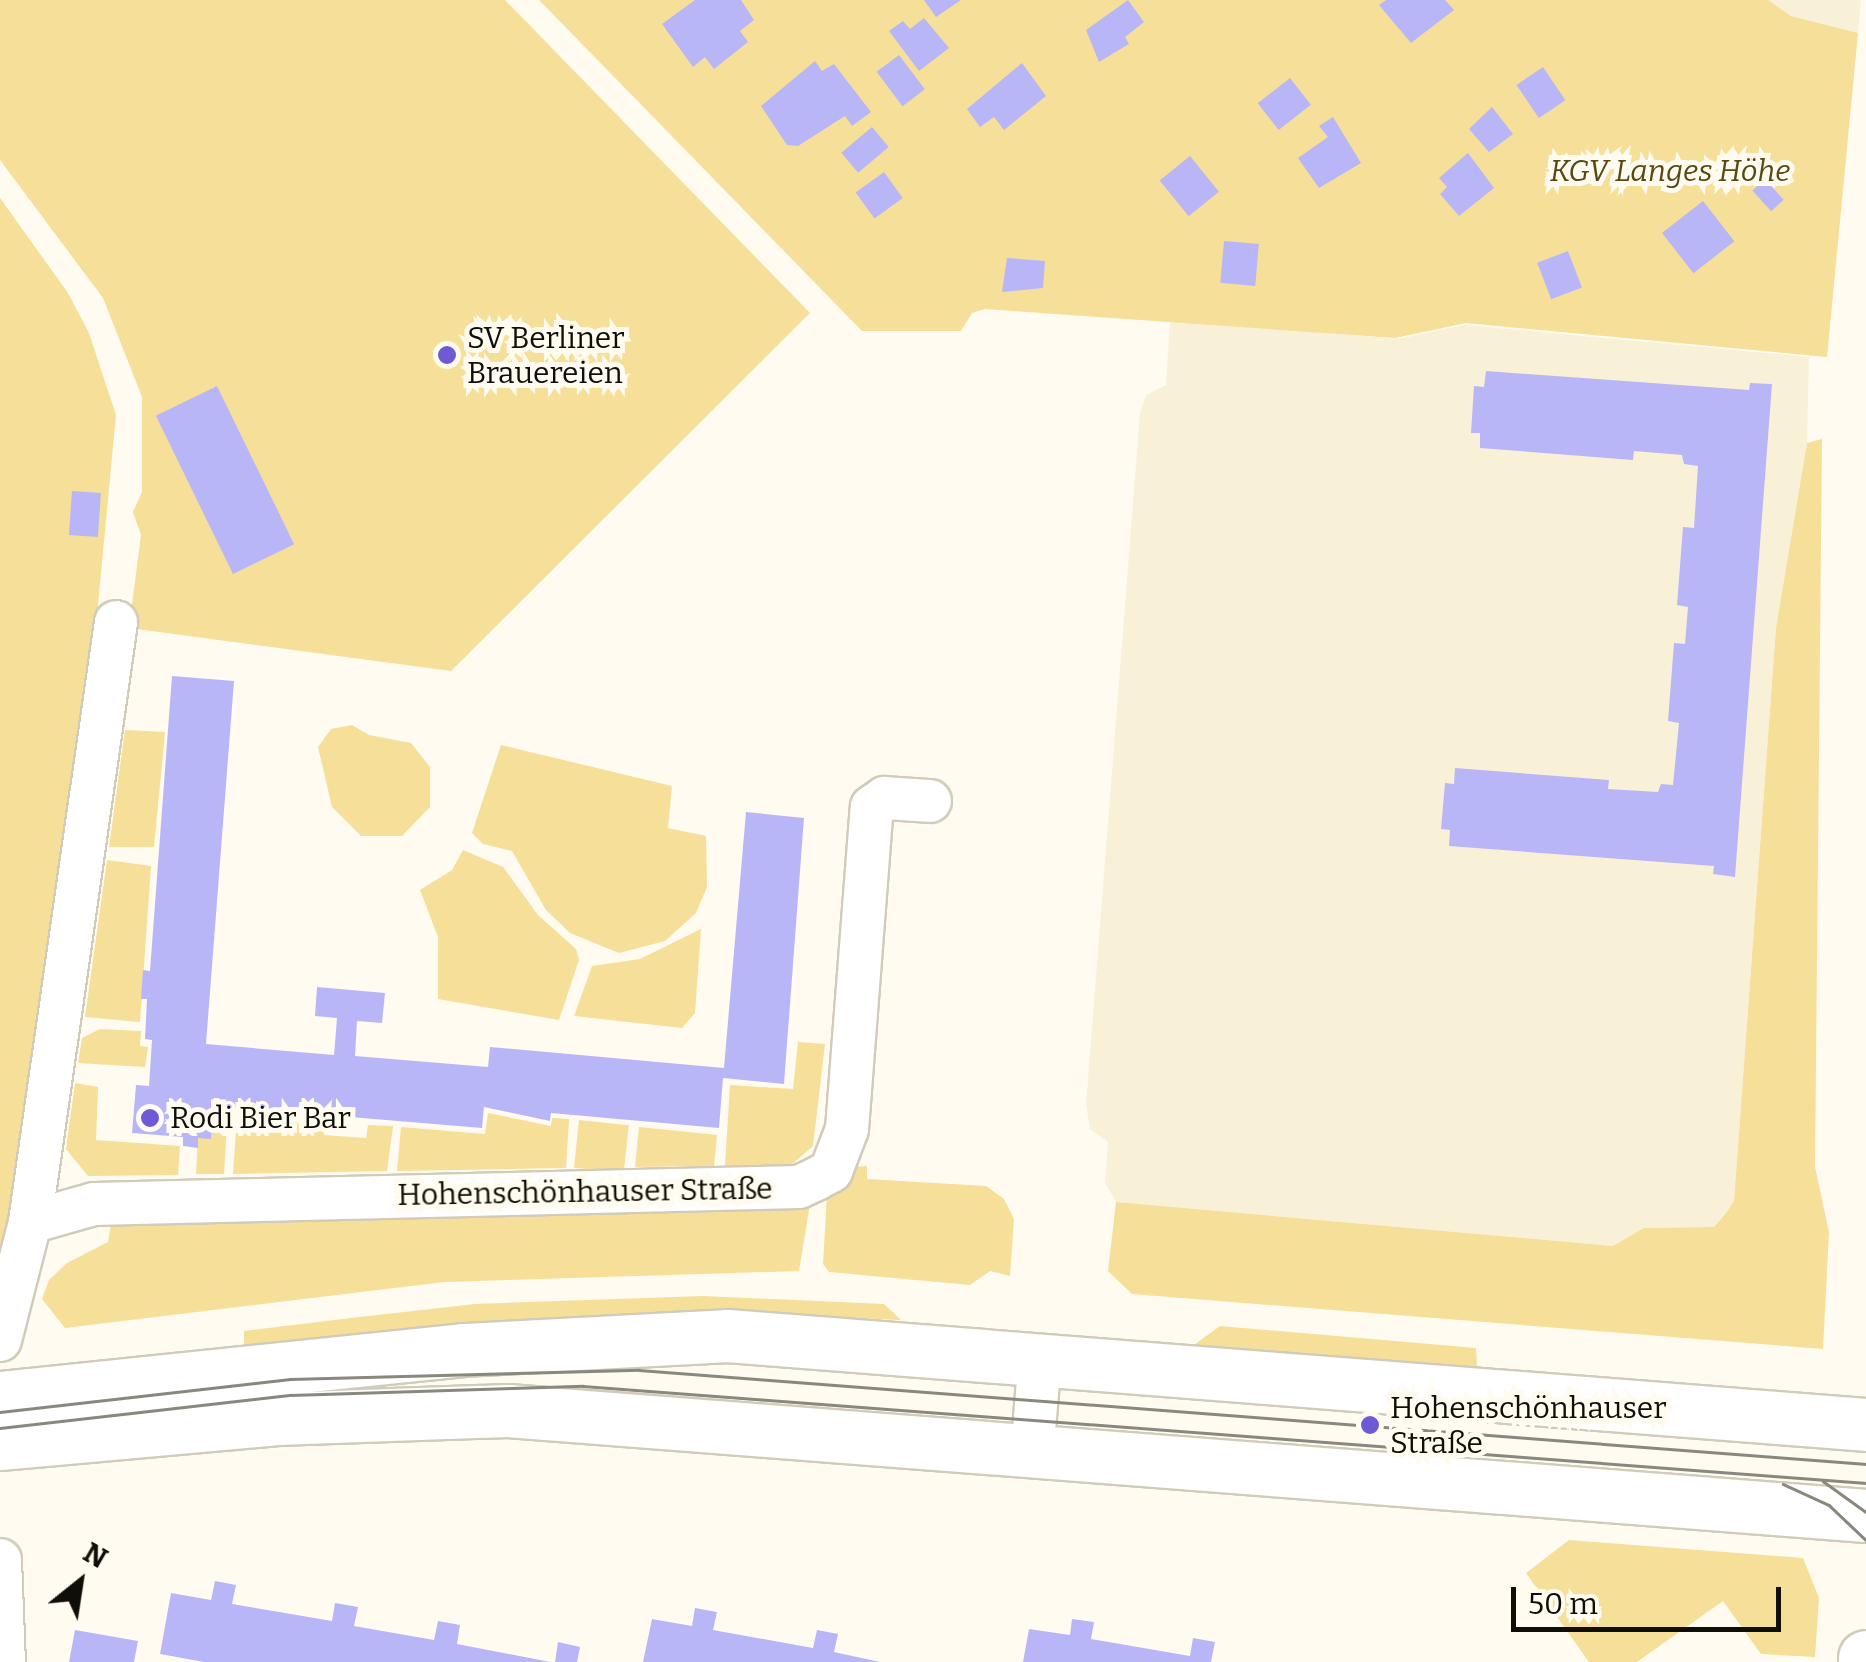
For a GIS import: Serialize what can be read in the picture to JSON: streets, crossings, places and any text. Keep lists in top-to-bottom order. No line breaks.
{"streets":{"street":["Hohenschönhauser Straße"]},"parks":["KGV Langes Höhe"],"places":["SV Berliner Brauereien","Rodi Bier Bar","Hohenschönhauser Straße"],"scale_bar":"50 m","north":"top right"}
